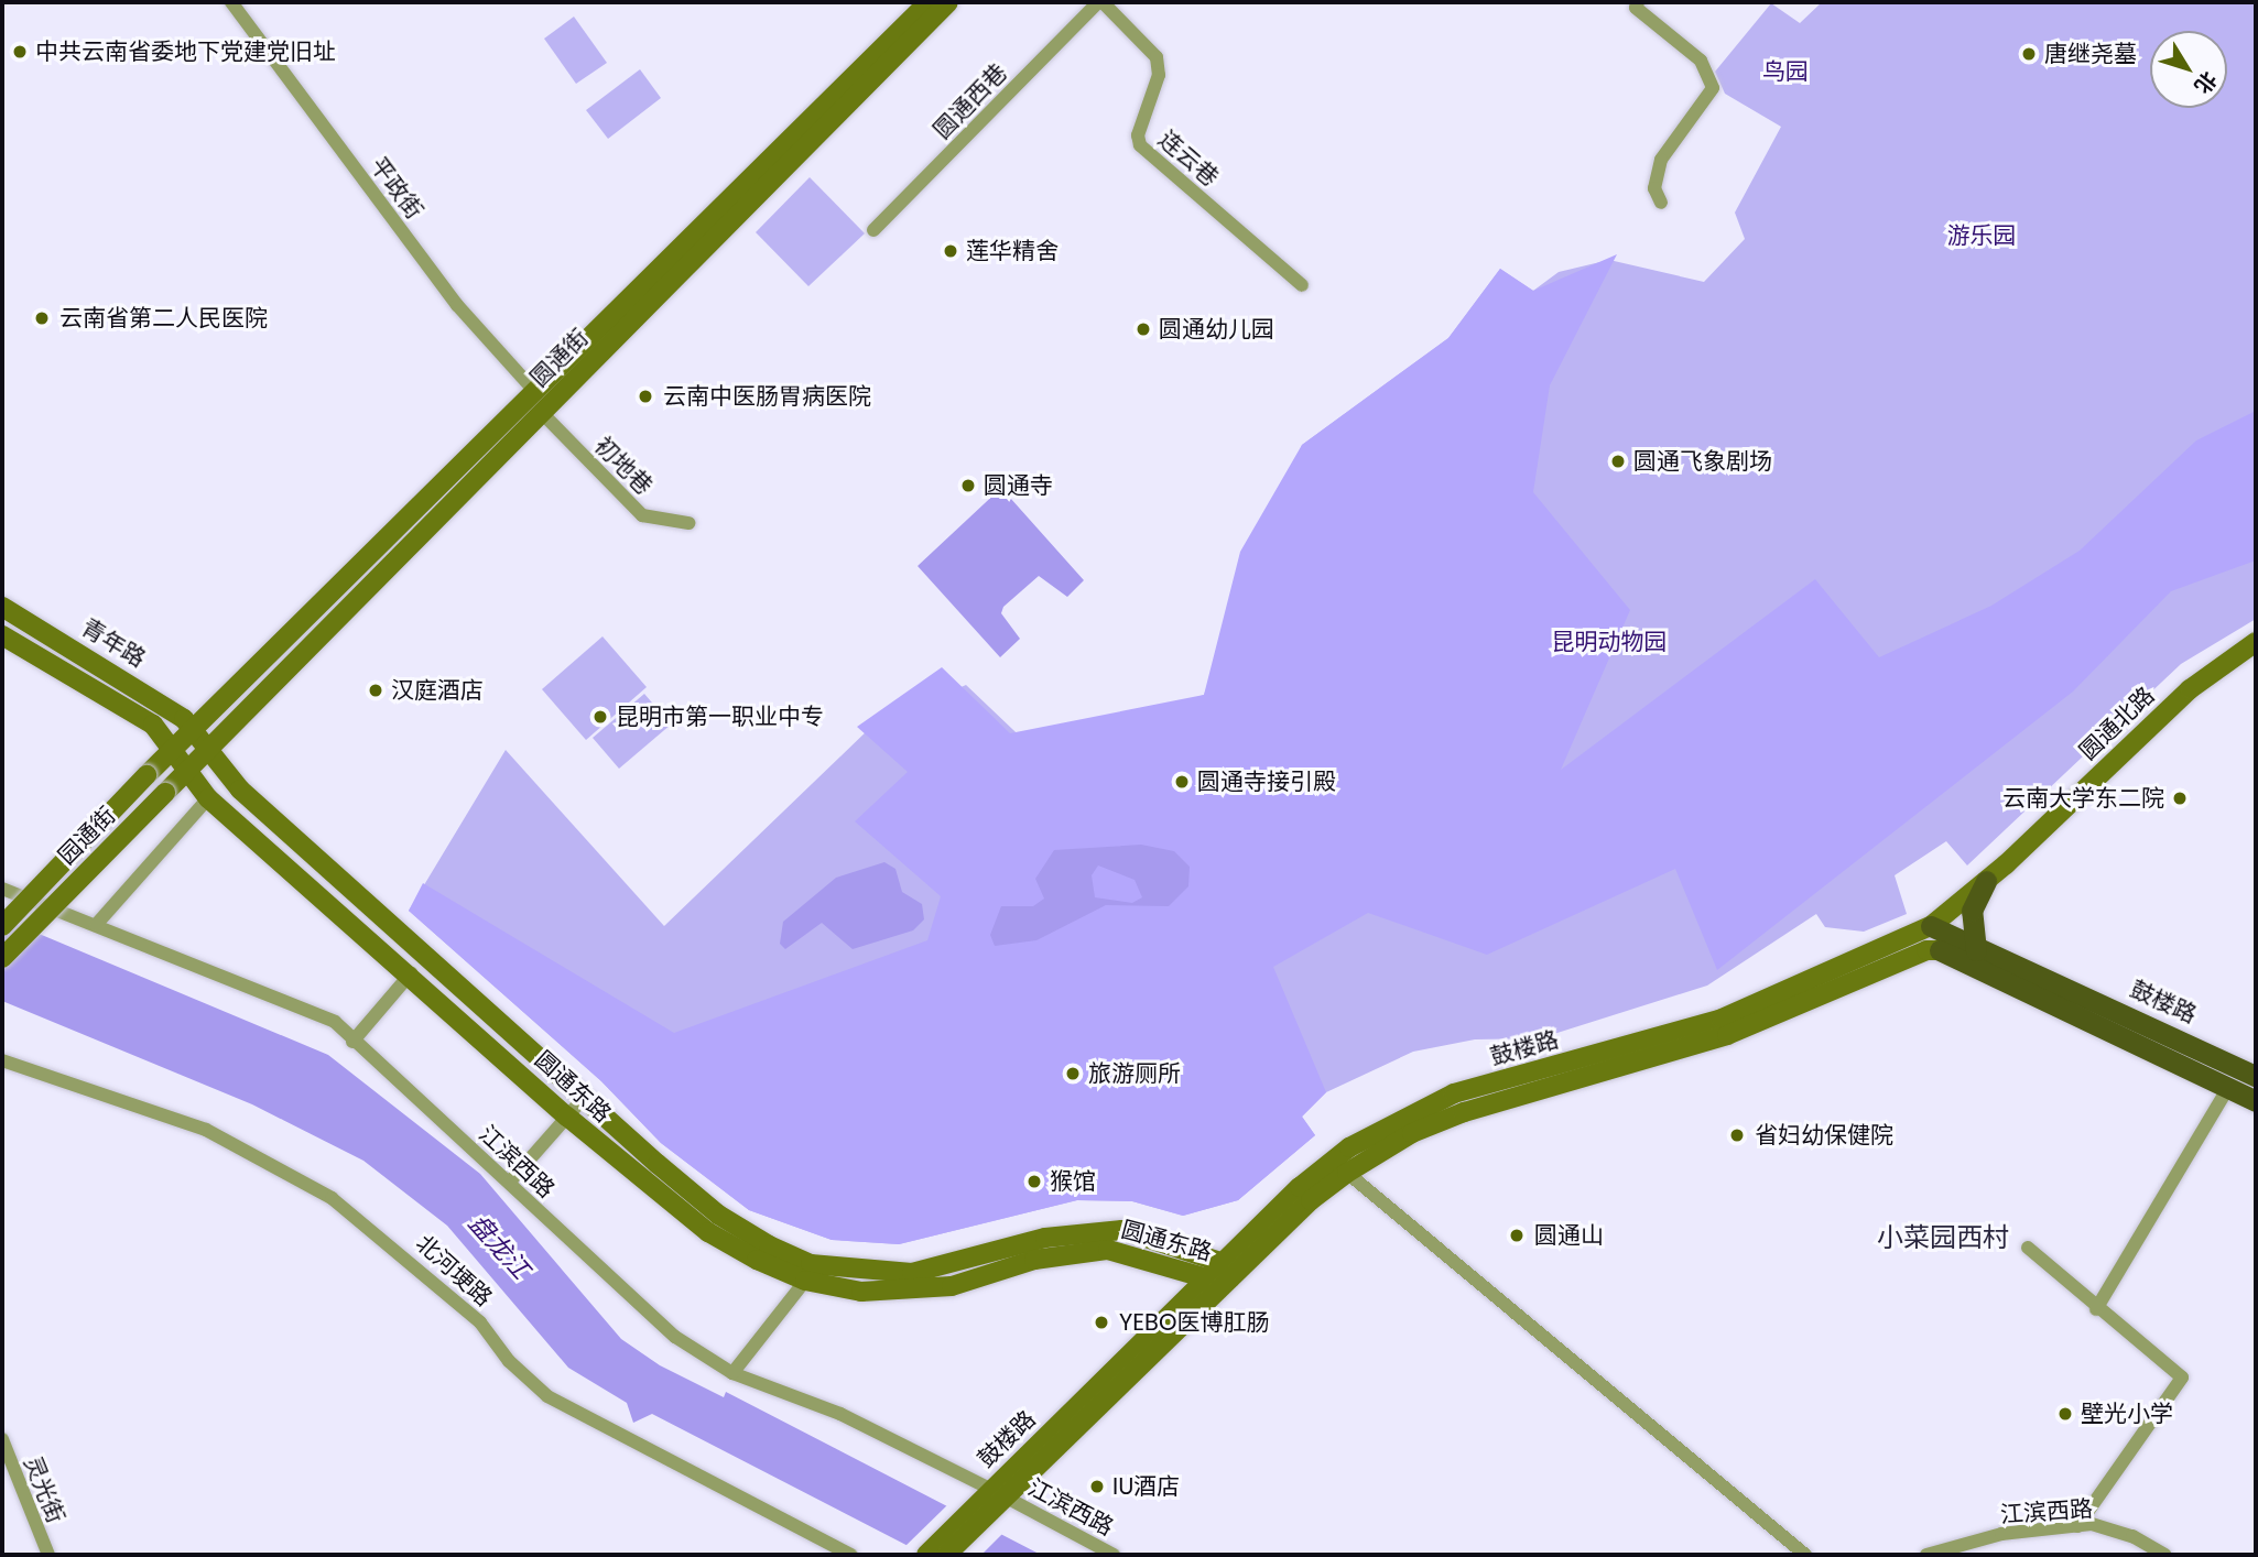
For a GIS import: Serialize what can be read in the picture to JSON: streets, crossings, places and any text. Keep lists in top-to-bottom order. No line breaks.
{"streets":{"main road":["圆通街","青年路","圆通北路","园通街","鼓楼路","圆通东路"],"street":["圆通西巷","连云巷","平政街","初地巷","江滨西路","北河埂路","灵光街"]},"crossings":[["圆通西巷","连云巷"],["平政街","圆通街"],["平政街","初地巷"],["圆通街","初地巷"],["圆通街","青年路"],["圆通街","园通街"],["圆通街","圆通东路"],["青年路","园通街"],["青年路","圆通东路"],["圆通北路","鼓楼路"],["园通街","圆通东路"],["鼓楼路","圆通东路"],["鼓楼路","江滨西路"]],"districts":["小菜园西村"],"water":["盘龙江"],"parks":["鸟园","游乐园","昆明动物园"],"places":["中共云南省委地下党建党旧址","唐继尧墓","莲华精舍","云南省第二人民医院","圆通幼儿园","云南中医肠胃病医院","圆通飞象剧场","圆通寺","汉庭酒店","昆明市第一职业中专","圆通寺接引殿","云南大学东二院","旅游厕所","省妇幼保健院","猴馆","圆通山","YEBO医博肛肠","壁光小学","IU酒店"],"north":"bottom right"}
